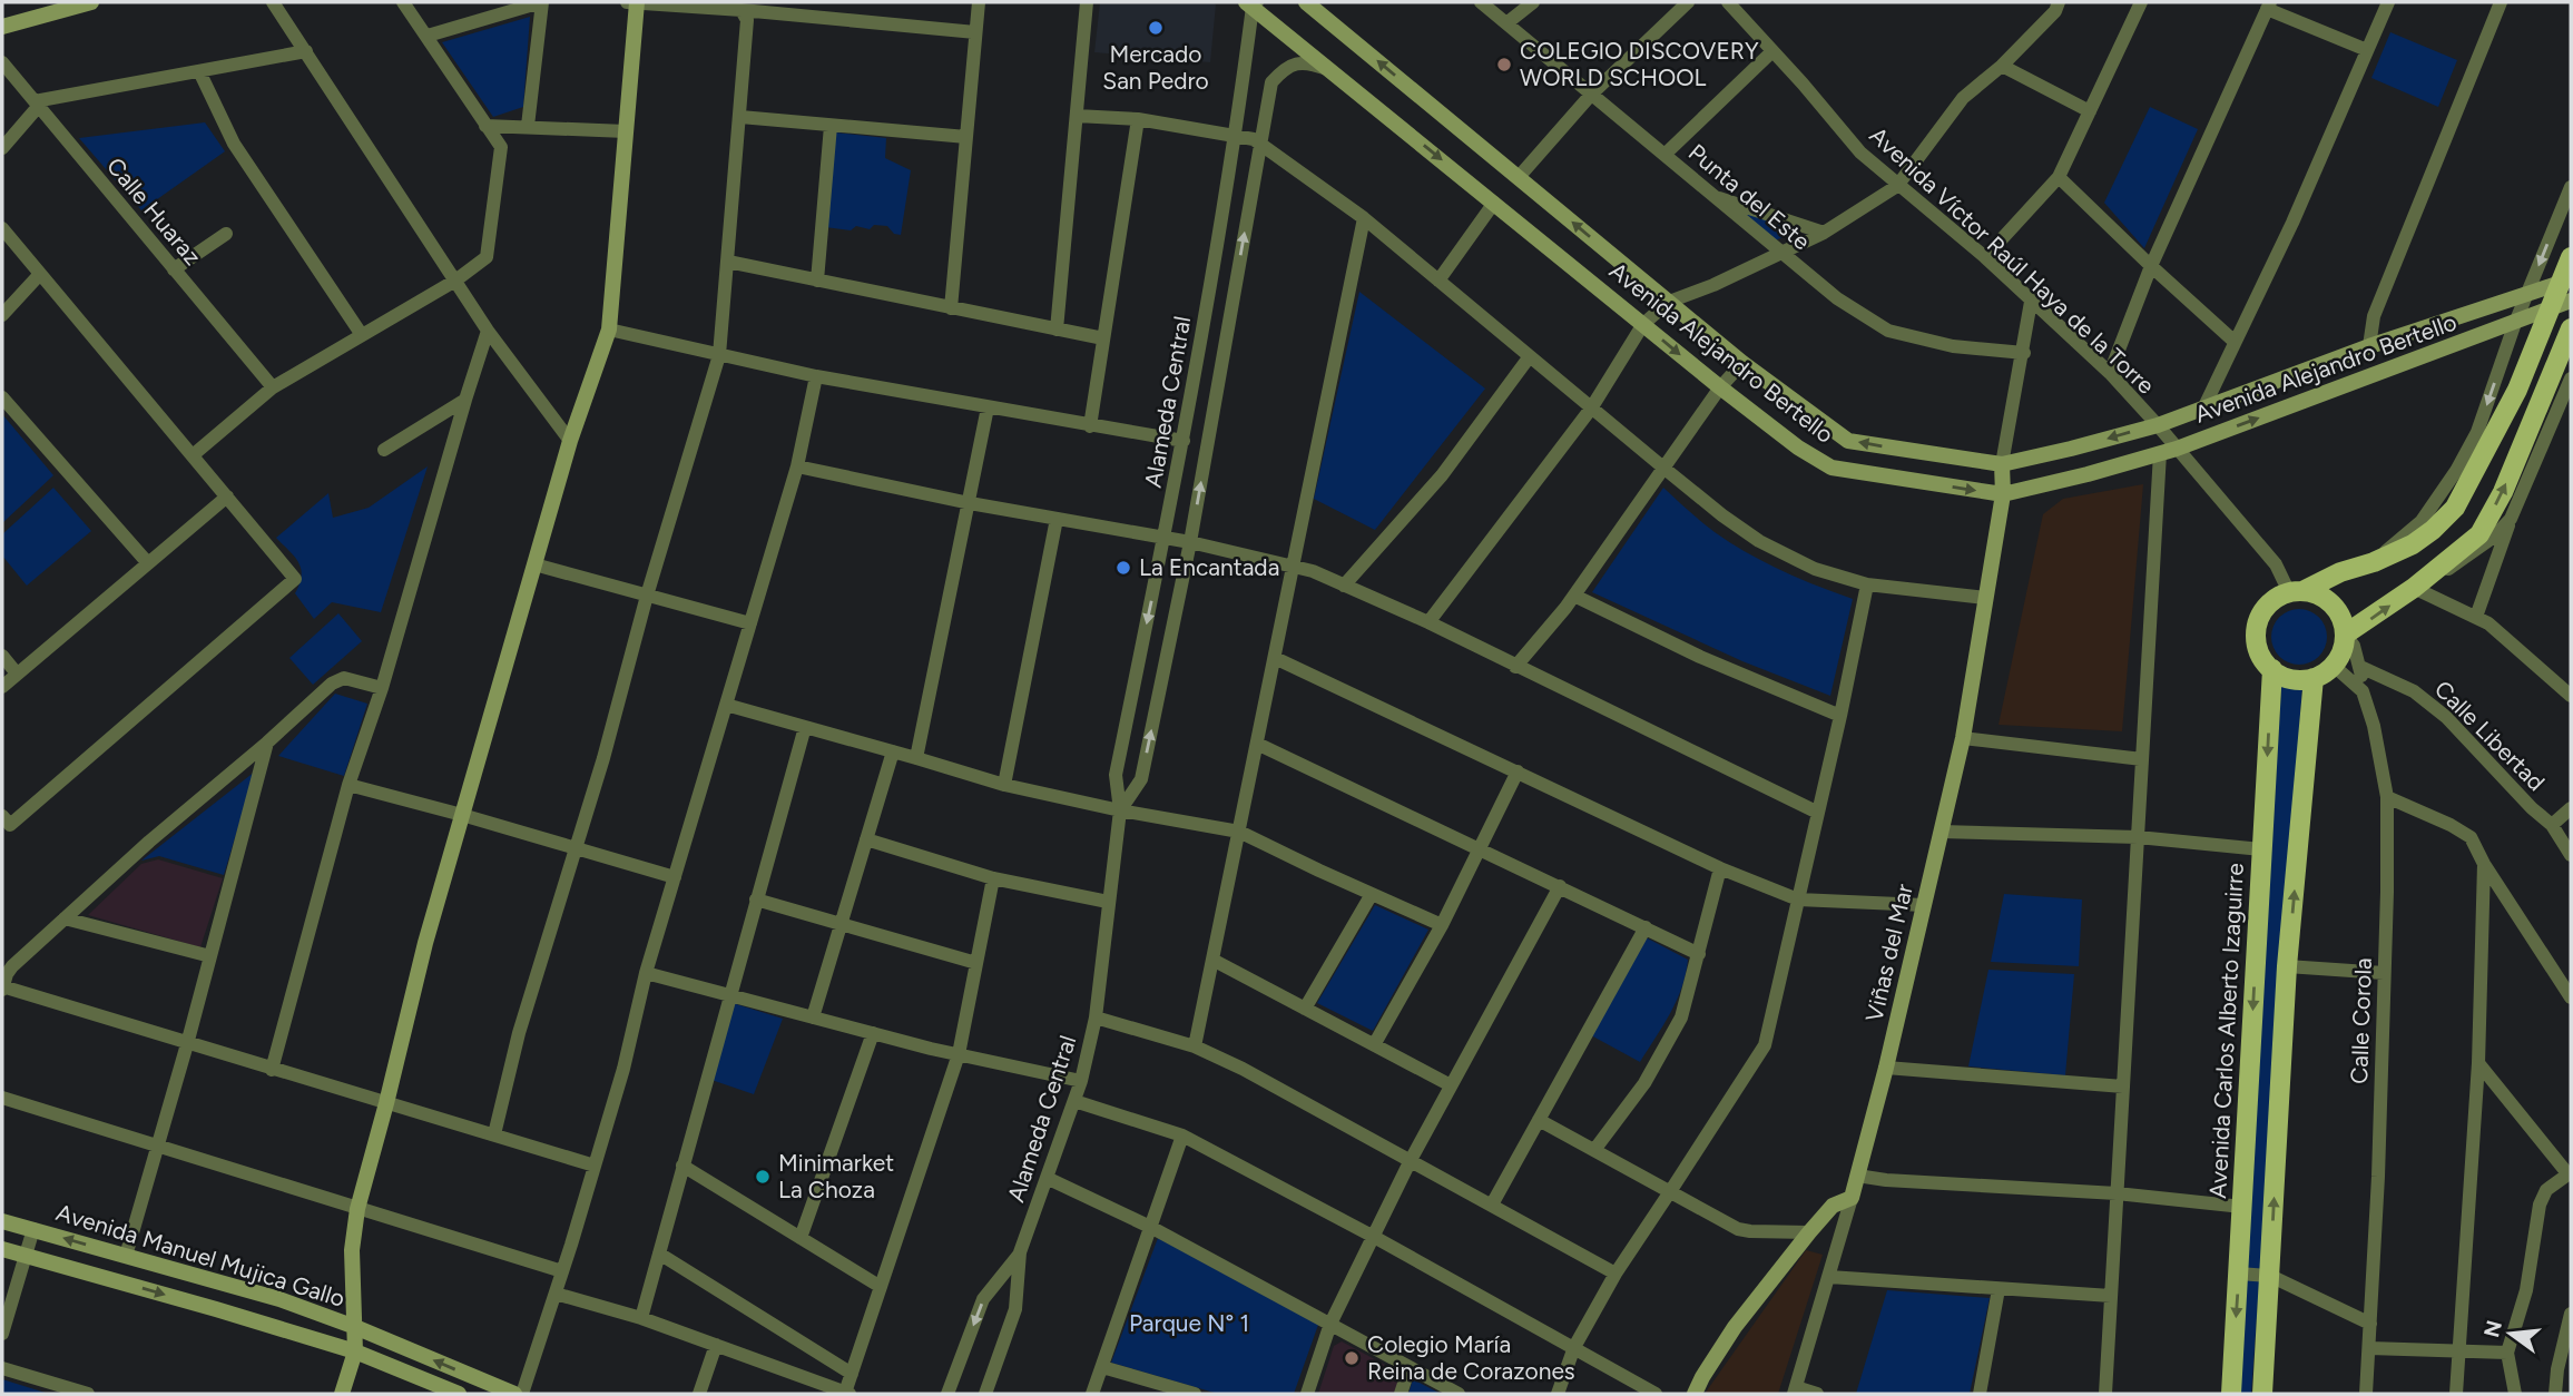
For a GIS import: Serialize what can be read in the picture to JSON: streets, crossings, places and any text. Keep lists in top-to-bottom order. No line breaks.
{"streets":{"main road":["Avenida Carlos Alberto Izaguirre"],"street":["Punta del Este","Calle Huaraz","Avenida Víctor Raúl Haya de la Torre","Avenida Alejandro Bertello","Alameda Central","Calle Libertad","Viñas del Mar","Calle Corola","Avenida Manuel Mujica Gallo"]},"crossings":[["Avenida Víctor Raúl Haya de la Torre","Avenida Alejandro Bertello"],["Avenida Víctor Raúl Haya de la Torre","Avenida Carlos Alberto Izaguirre"],["Avenida Alejandro Bertello","Alameda Central"],["Avenida Alejandro Bertello","Viñas del Mar"],["Calle Libertad","Calle Corola"]],"parks":["Parque N° 1"],"places":["Mercado San Pedro","COLEGIO DISCOVERY WORLD SCHOOL","La Encantada","Minimarket La Choza","Colegio María Reina de Corazones"],"north":"left"}
